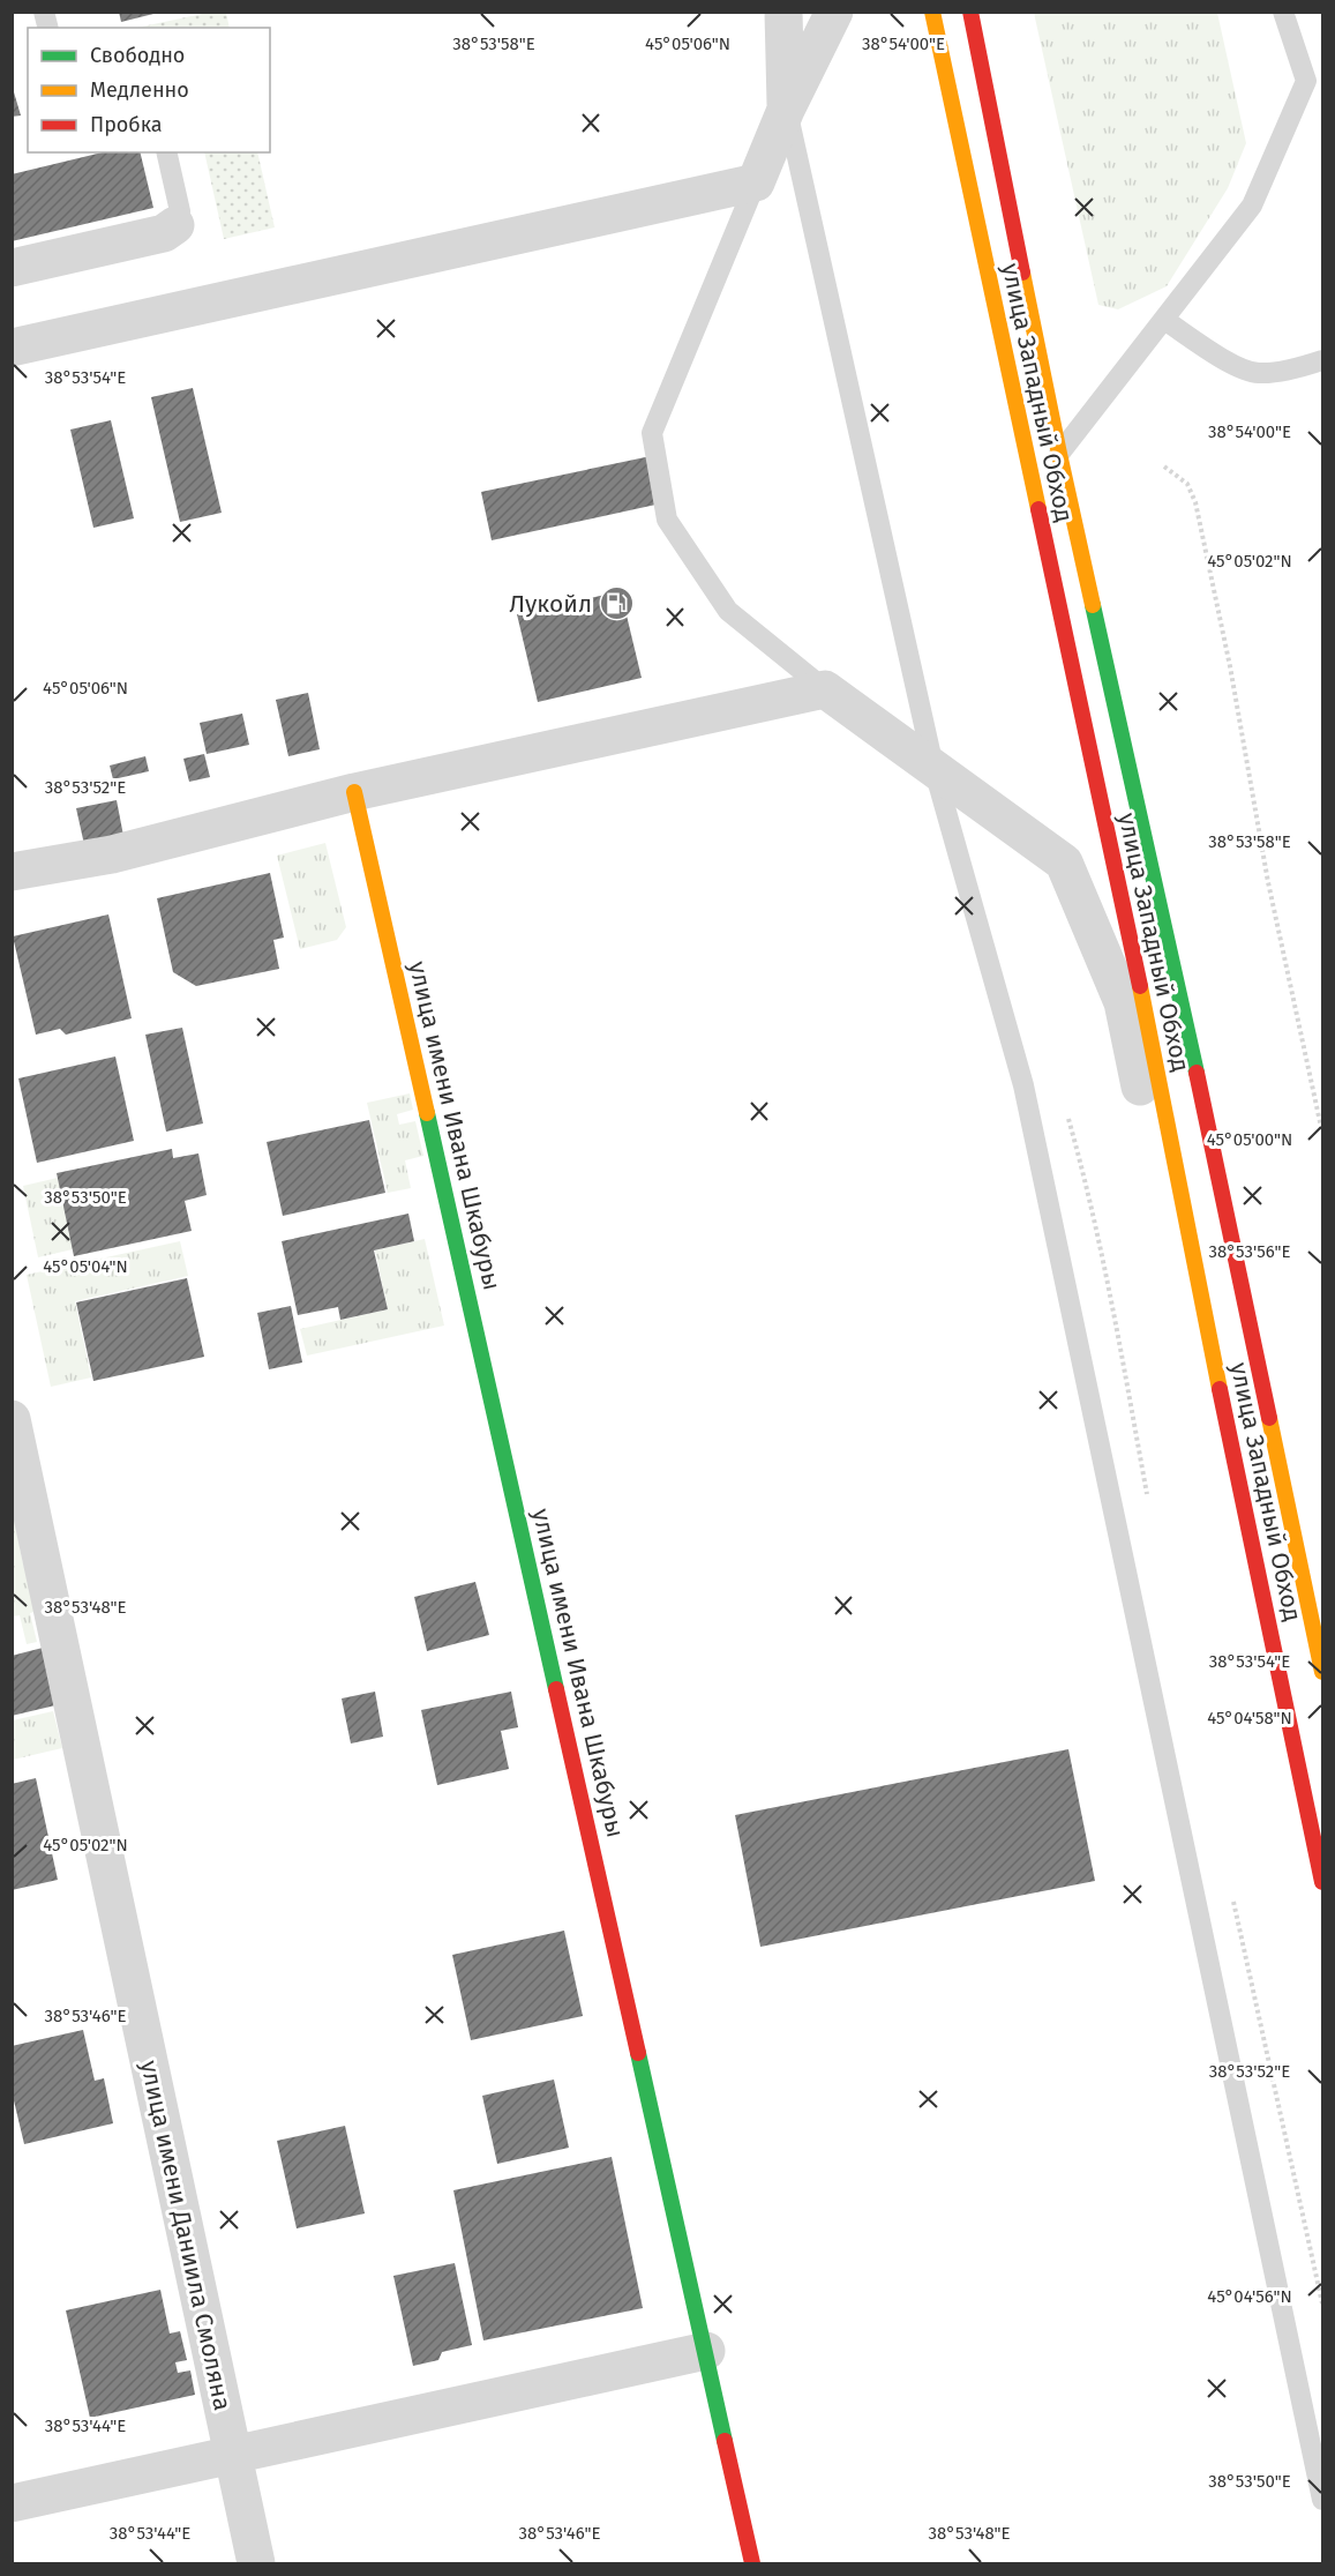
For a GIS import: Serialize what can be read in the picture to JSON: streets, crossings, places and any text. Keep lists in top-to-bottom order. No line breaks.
{"streets":{"main road":["улица Западный Обход","улица имени Ивана Шкабуры"],"street":["улица имени Даниила Смоляна"]},"places":{"fuel station":["Лукойл"]},"legend":["Свободно","Медленно","Пробка"],"coordinates":["38°53'58\"E","45°05'06\"N","38°54'00\"E","38°53'54\"E","45°05'02\"N","38°53'52\"E","45°05'00\"N","38°53'50\"E","38°53'56\"E","45°05'04\"N","38°53'48\"E","45°04'58\"N","38°53'46\"E","45°04'56\"N","38°53'44\"E"]}
